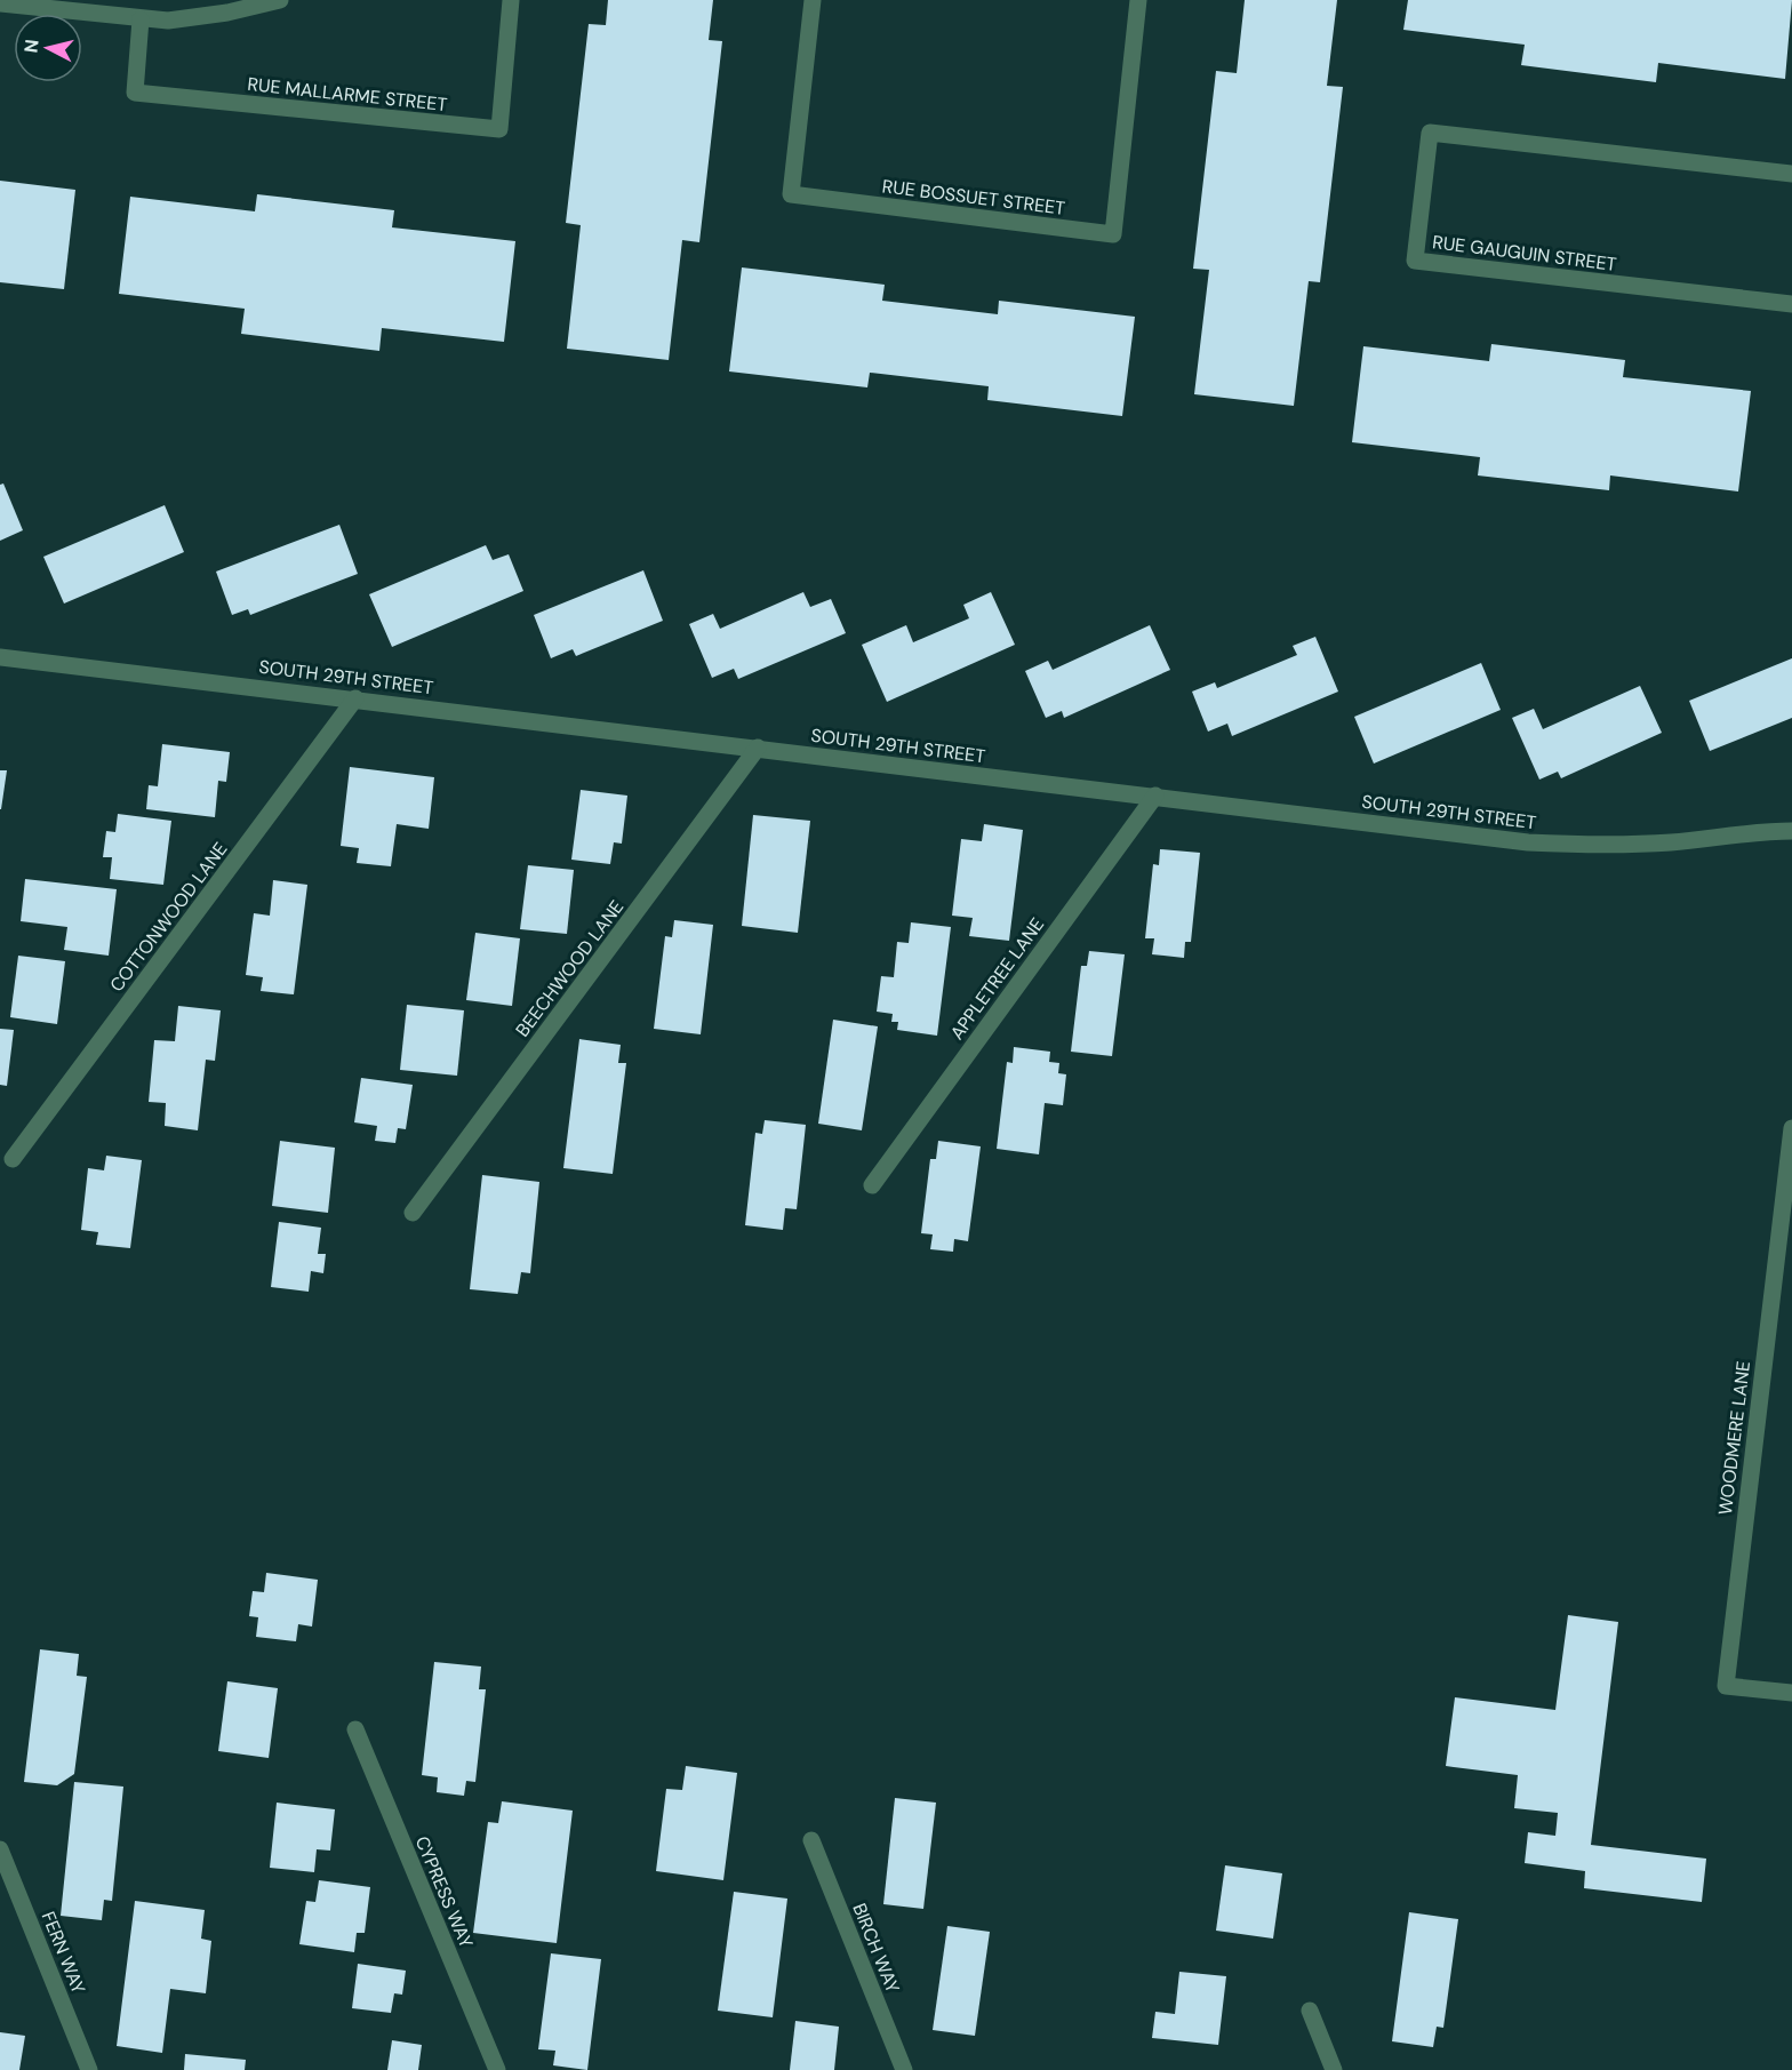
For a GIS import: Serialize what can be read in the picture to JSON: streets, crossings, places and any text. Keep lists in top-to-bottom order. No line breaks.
{"streets":{"street":["RUE MALLARME STREET","RUE BOSSUET STREET","RUE GAUGUIN STREET","SOUTH 29TH STREET","COTTONWOOD LANE","BEECHWOOD LANE","APPLETREE LANE","WOODMERE LANE","CYPRESS WAY","BIRCH WAY","FERN WAY"]},"crossings":[["SOUTH 29TH STREET","COTTONWOOD LANE"],["SOUTH 29TH STREET","BEECHWOOD LANE"],["SOUTH 29TH STREET","APPLETREE LANE"]],"north":"left"}
